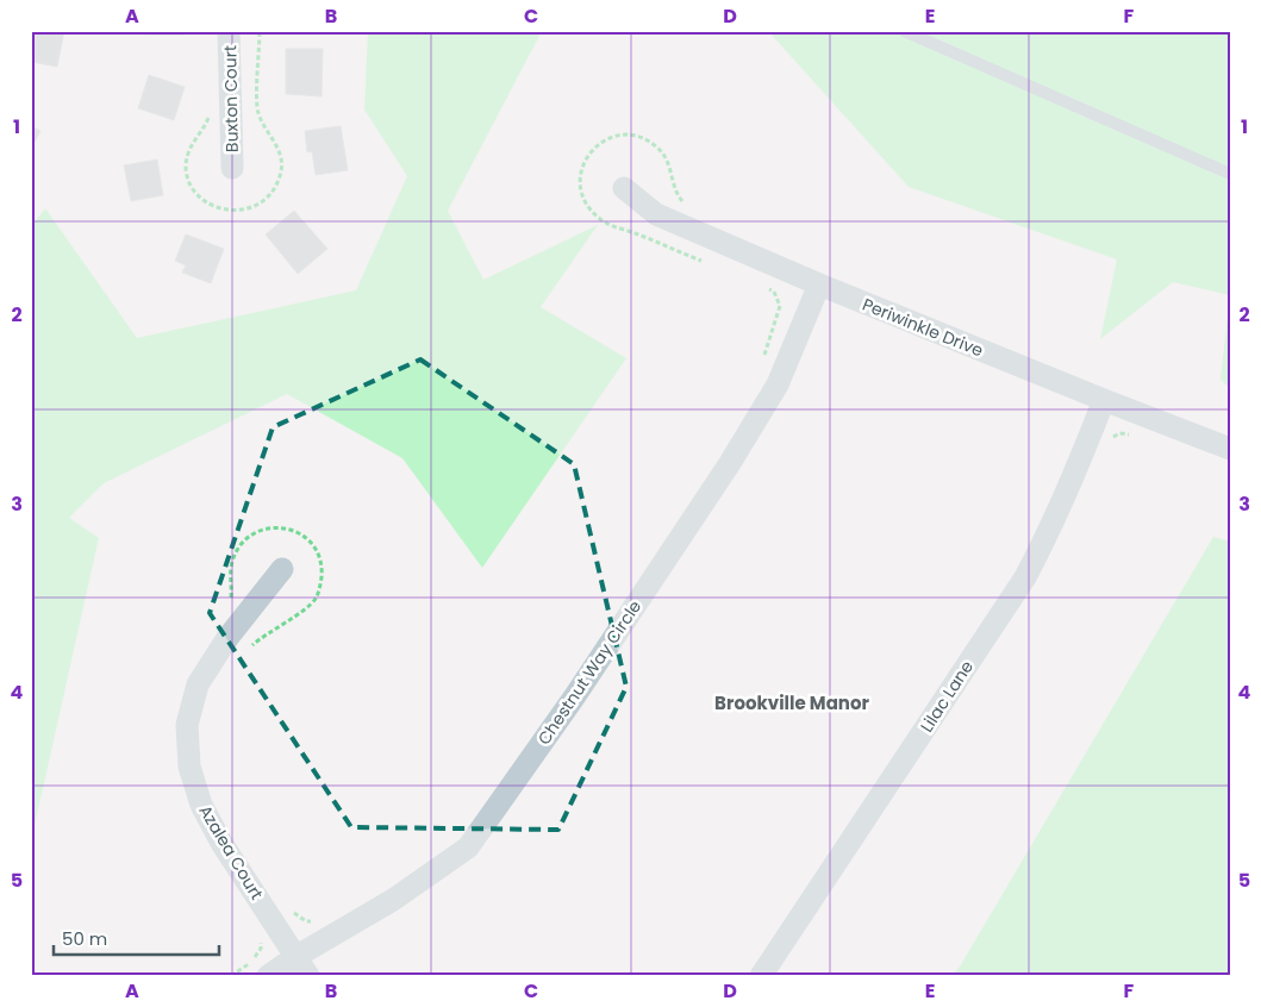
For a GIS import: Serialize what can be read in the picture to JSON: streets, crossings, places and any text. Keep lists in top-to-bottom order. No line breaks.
{"streets":{"street":["Buxton Court","Periwinkle Drive","Chestnut Way Circle","Lilac Lane","Azalea Court"]},"crossings":[["Periwinkle Drive","Chestnut Way Circle"],["Periwinkle Drive","Lilac Lane"],["Chestnut Way Circle","Azalea Court"]],"districts":["Brookville Manor"],"scale_bar":"50 m","grid":{"columns":["A","B","C","D","E","F"],"rows":["1","2","3","4","5"]}}
